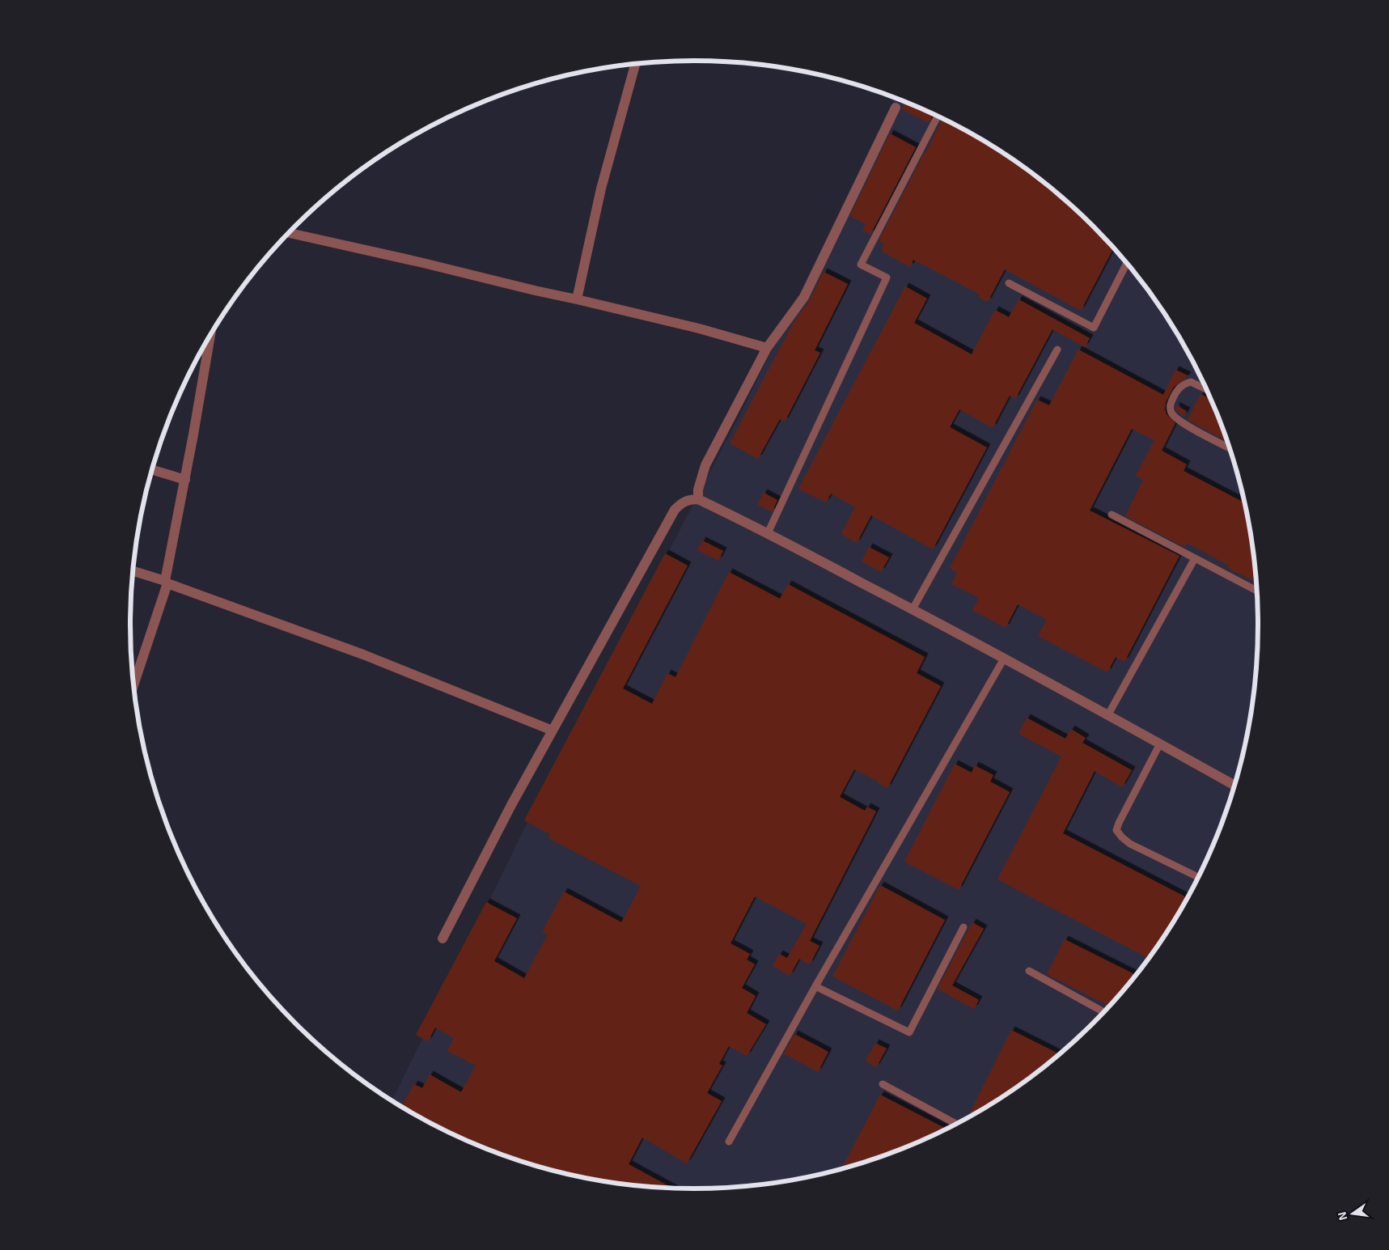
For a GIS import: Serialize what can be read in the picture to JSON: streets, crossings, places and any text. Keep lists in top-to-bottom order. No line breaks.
{"north":"left"}
